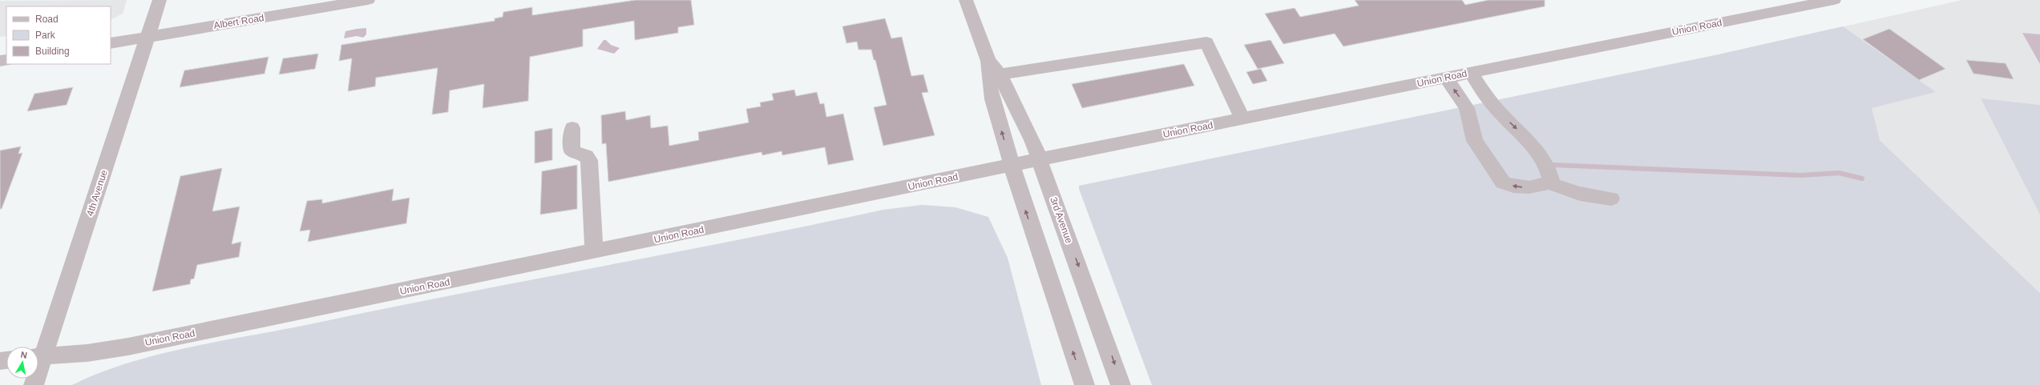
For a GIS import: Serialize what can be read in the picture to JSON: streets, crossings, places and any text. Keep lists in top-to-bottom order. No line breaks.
{"streets":{"street":["Albert Road","Union Road","4th Avenue","3rd Avenue"]},"crossings":[["Albert Road","4th Avenue"],["Union Road","3rd Avenue"]],"legend":["Road","Park","Building"],"north":"top"}
